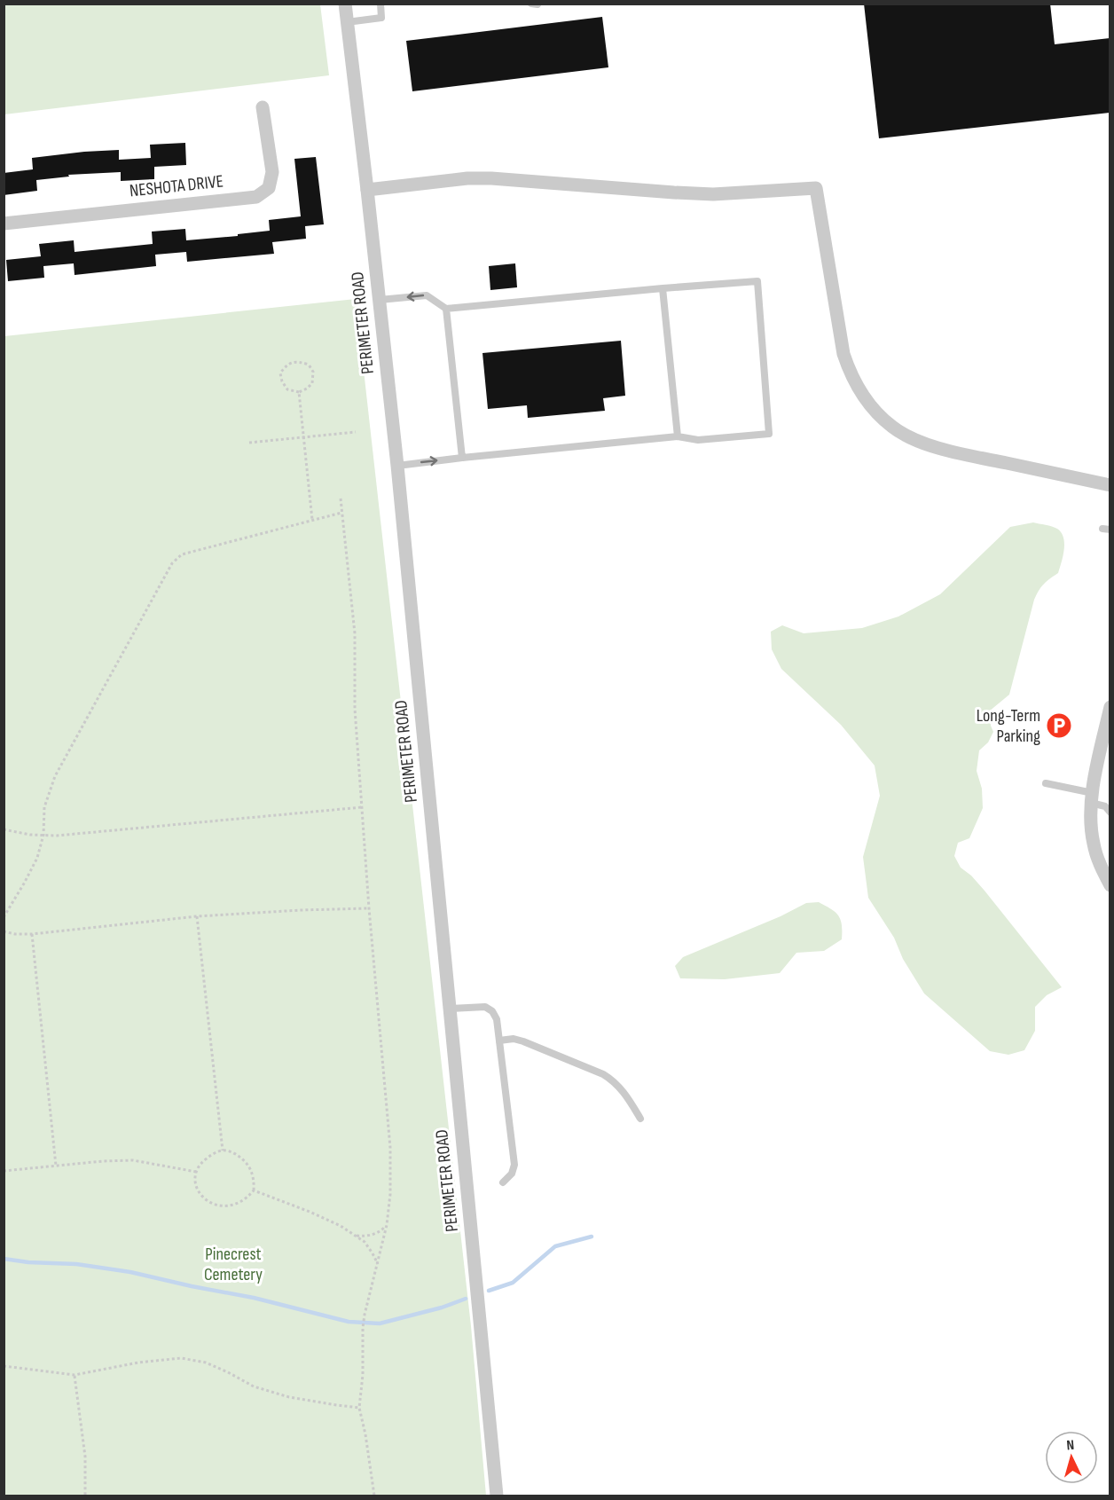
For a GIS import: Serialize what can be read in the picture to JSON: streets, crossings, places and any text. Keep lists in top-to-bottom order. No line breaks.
{"streets":{"street":["NESHOTA DRIVE","PERIMETER ROAD"]},"parks":["Pinecrest Cemetery"],"places":{"parking":["Long-Term Parking"]},"north":"top"}
